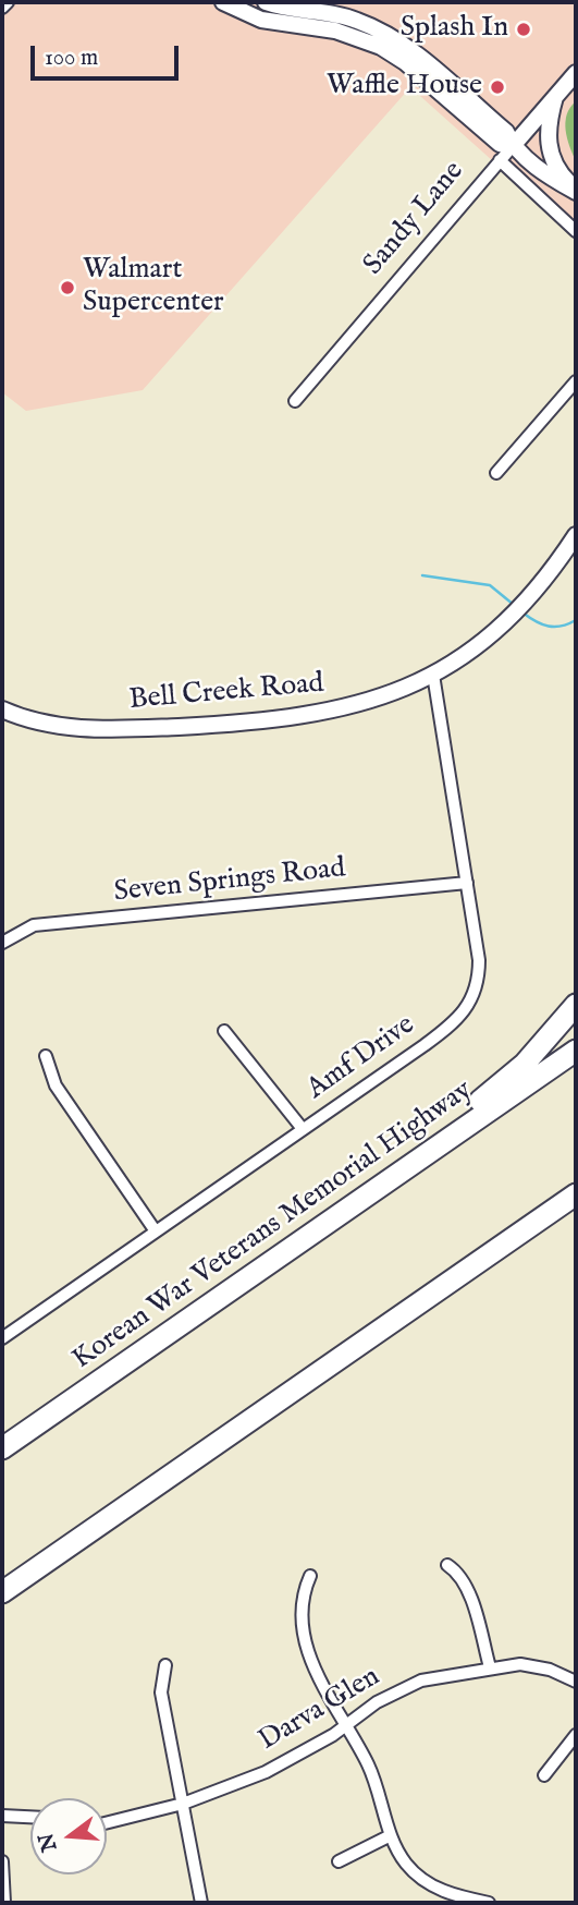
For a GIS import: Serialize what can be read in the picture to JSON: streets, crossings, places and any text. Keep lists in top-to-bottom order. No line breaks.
{"streets":{"highway":["Korean War Veterans Memorial Highway"],"street":["Sandy Lane","Bell Creek Road","Seven Springs Road","Amf Drive","Darva Glen"]},"crossings":[["Bell Creek Road","Amf Drive"],["Seven Springs Road","Amf Drive"]],"places":["Splash In","Waffle House","Walmart Supercenter"],"scale_bar":"100 m","north":"left"}
